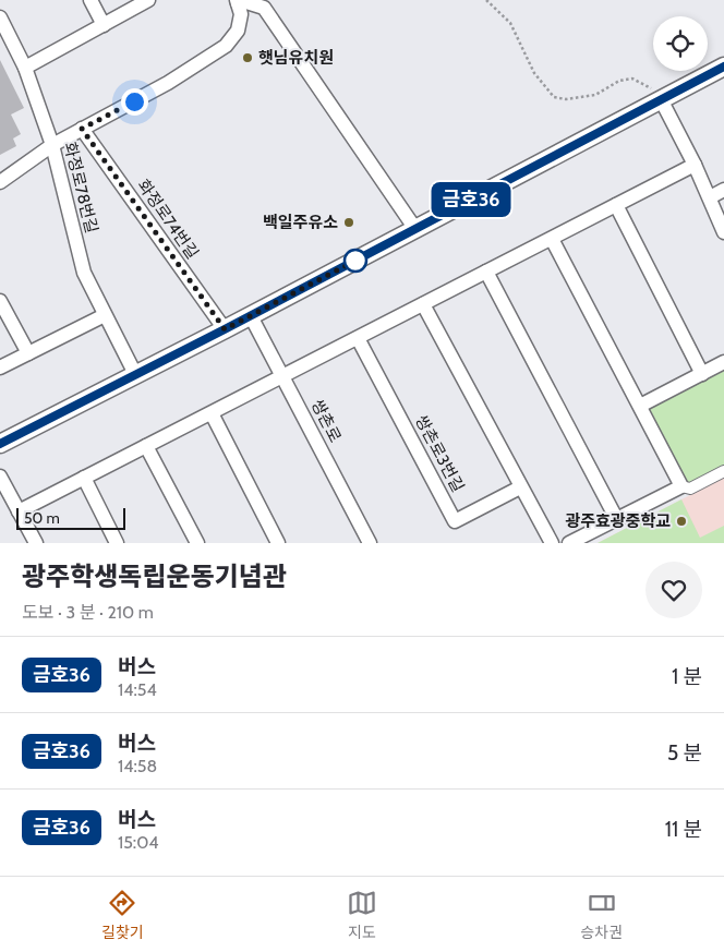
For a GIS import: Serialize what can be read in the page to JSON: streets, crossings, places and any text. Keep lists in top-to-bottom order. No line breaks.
{"streets":{"street":["화정로78번길","화정로74번길","쌍촌로","쌍촌로3번길"]},"places":["햇님유치원","백일주유소","광주효광중학교"],"lines":["bus line 금호36"],"scale_bar":"50 m","page":{"on_map":"금호36","scale":"50 m","heading":["광주학생독립운동기념관","도보 · 3 분 · 210 m"],"list":[{"mark":"금호36","name":"버스","note":"14:54","value":"1 분"},{"mark":"금호36","name":"버스","note":"14:58","value":"5 분"},{"mark":"금호36","name":"버스","note":"15:04","value":"11 분"}],"tabs":["길찾기","지도","승차권"]}}
